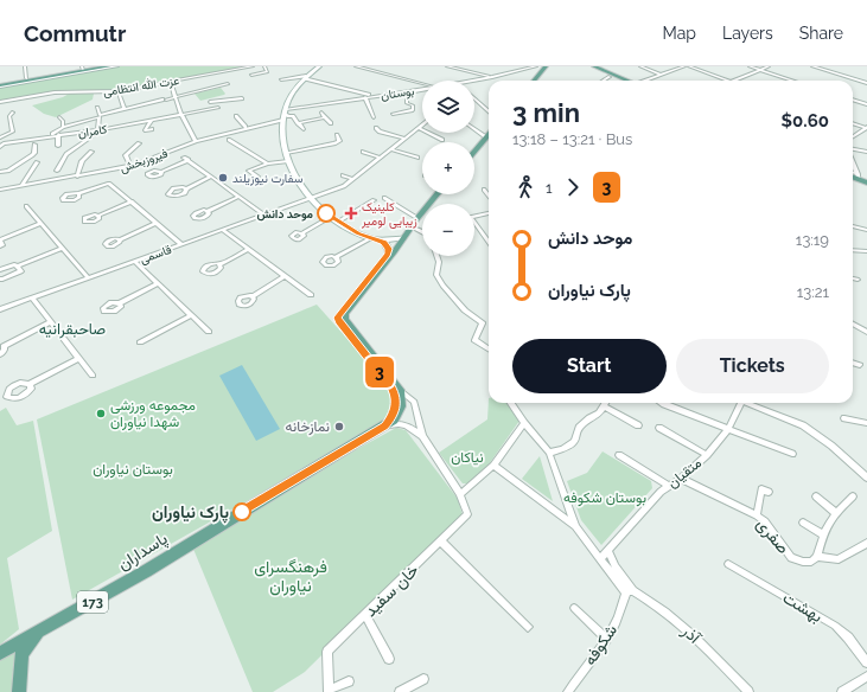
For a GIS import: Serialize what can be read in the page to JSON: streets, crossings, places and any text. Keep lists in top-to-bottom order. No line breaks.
{"streets":{"main road":["پاسداران","173"],"street":["عزت الله انتظامی","بوستان","کامران","فیروزبخش","قاسمی","متقیان","صفری","خان سفید","بهشت","آذر","شکوفه"]},"crossings":[["بوستان","فیروزبخش"],["متقیان","صفری"],["آذر","شکوفه"]],"districts":["صاحبقرانیه"],"parks":["نیاکان","بوستان نیاوران","بوستان شکوفه","فرهنگسرای نیاوران"],"places":{"other":["سفارت نیوزیلند","موحد دانش","مجموعه ورزشی شهدا نیاوران","نمازخانه","پارک نیاوران"],"health":["کلینیک زیبایی لومیر"]},"lines":["bus line 3"],"page":{"header":"Commutr","nav":["Map","Layers","Share"],"on_map":"3","map_buttons":["+","−"],"heading":["3 min","13:18 – 13:21 · Bus","$0.60"],"legs":["1","3"],"list":[{"name":"موحد دانش","value":"13:19"},{"name":"پارک نیاوران","value":"13:21"}],"buttons":["Start","Tickets"]}}
